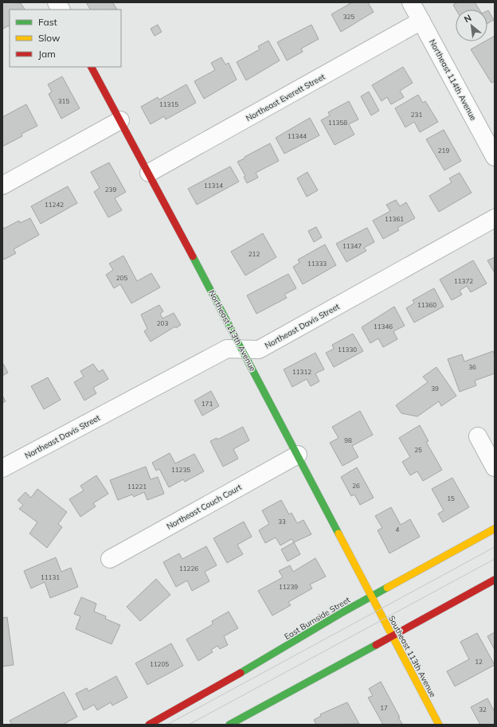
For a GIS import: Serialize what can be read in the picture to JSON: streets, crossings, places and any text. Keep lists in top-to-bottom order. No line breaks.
{"streets":{"street":["Northeast 114th Avenue","Northeast Everett Street","Northeast Davis Street","Northeast 113th Avenue","Northeast Couch Court","East Burnside Street","Southeast 113th Avenue"]},"crossings":[["Northeast 114th Avenue","Northeast Everett Street"],["Northeast Everett Street","Northeast 113th Avenue"],["Northeast Davis Street","Northeast 113th Avenue"],["Northeast 113th Avenue","Northeast Couch Court"],["Northeast 113th Avenue","East Burnside Street"],["Northeast 113th Avenue","Southeast 113th Avenue"],["East Burnside Street","Southeast 113th Avenue"]],"house_numbers":["325","315","11315","231","11358","11344","219","11314","239","11242","11361","11347","212","11333","205","11372","11360","203","11346","11330","36","11312","39","171","98","25","11235","26","11221","15","33","4","11226","11131","11239","12","11205","17","32"],"legend":["Fast","Slow","Jam"],"north":"top left"}
